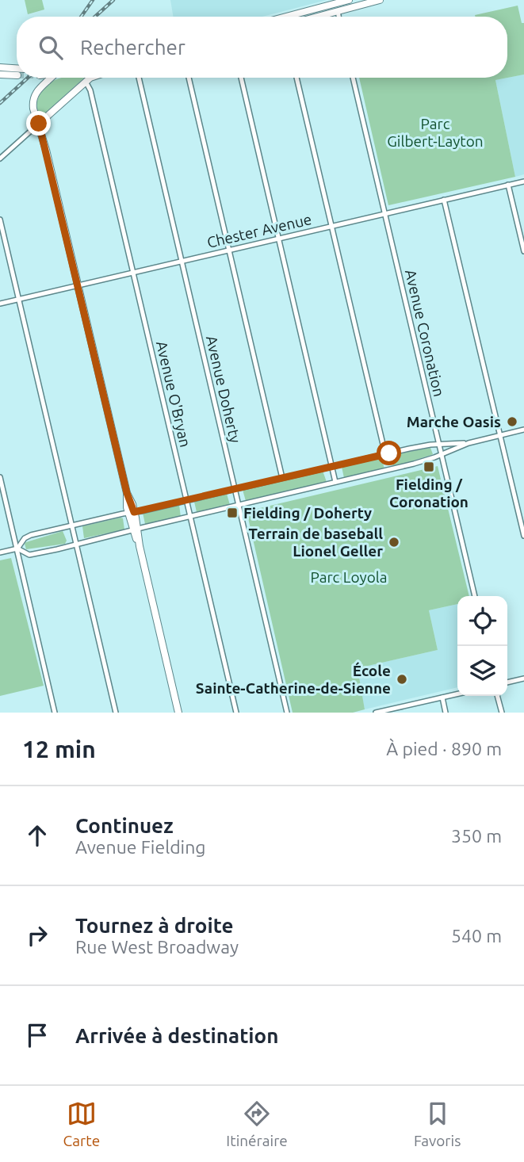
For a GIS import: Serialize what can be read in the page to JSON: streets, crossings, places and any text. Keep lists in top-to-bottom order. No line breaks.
{"streets":{"street":["Chester Avenue","Avenue Coronation","Avenue Doherty","Avenue O'Bryan"]},"crossings":[["Chester Avenue","Avenue Coronation"],["Chester Avenue","Avenue Doherty"],["Chester Avenue","Avenue O'Bryan"]],"parks":["Parc Gilbert-Layton","Parc Loyola"],"places":{"other":["Marche Oasis","Terrain de baseball Lionel Geller","École Sainte-Catherine-de-Sienne"],"transit":["Fielding / Coronation","Fielding / Doherty"]},"page":{"search":"Rechercher","heading":["12 min","À pied · 890 m"],"list":[["Continuez","Avenue Fielding","350 m"],["Tournez à droite","Rue West Broadway","540 m"],"Arrivée à destination"],"nav":["Carte","Itinéraire","Favoris"]}}
